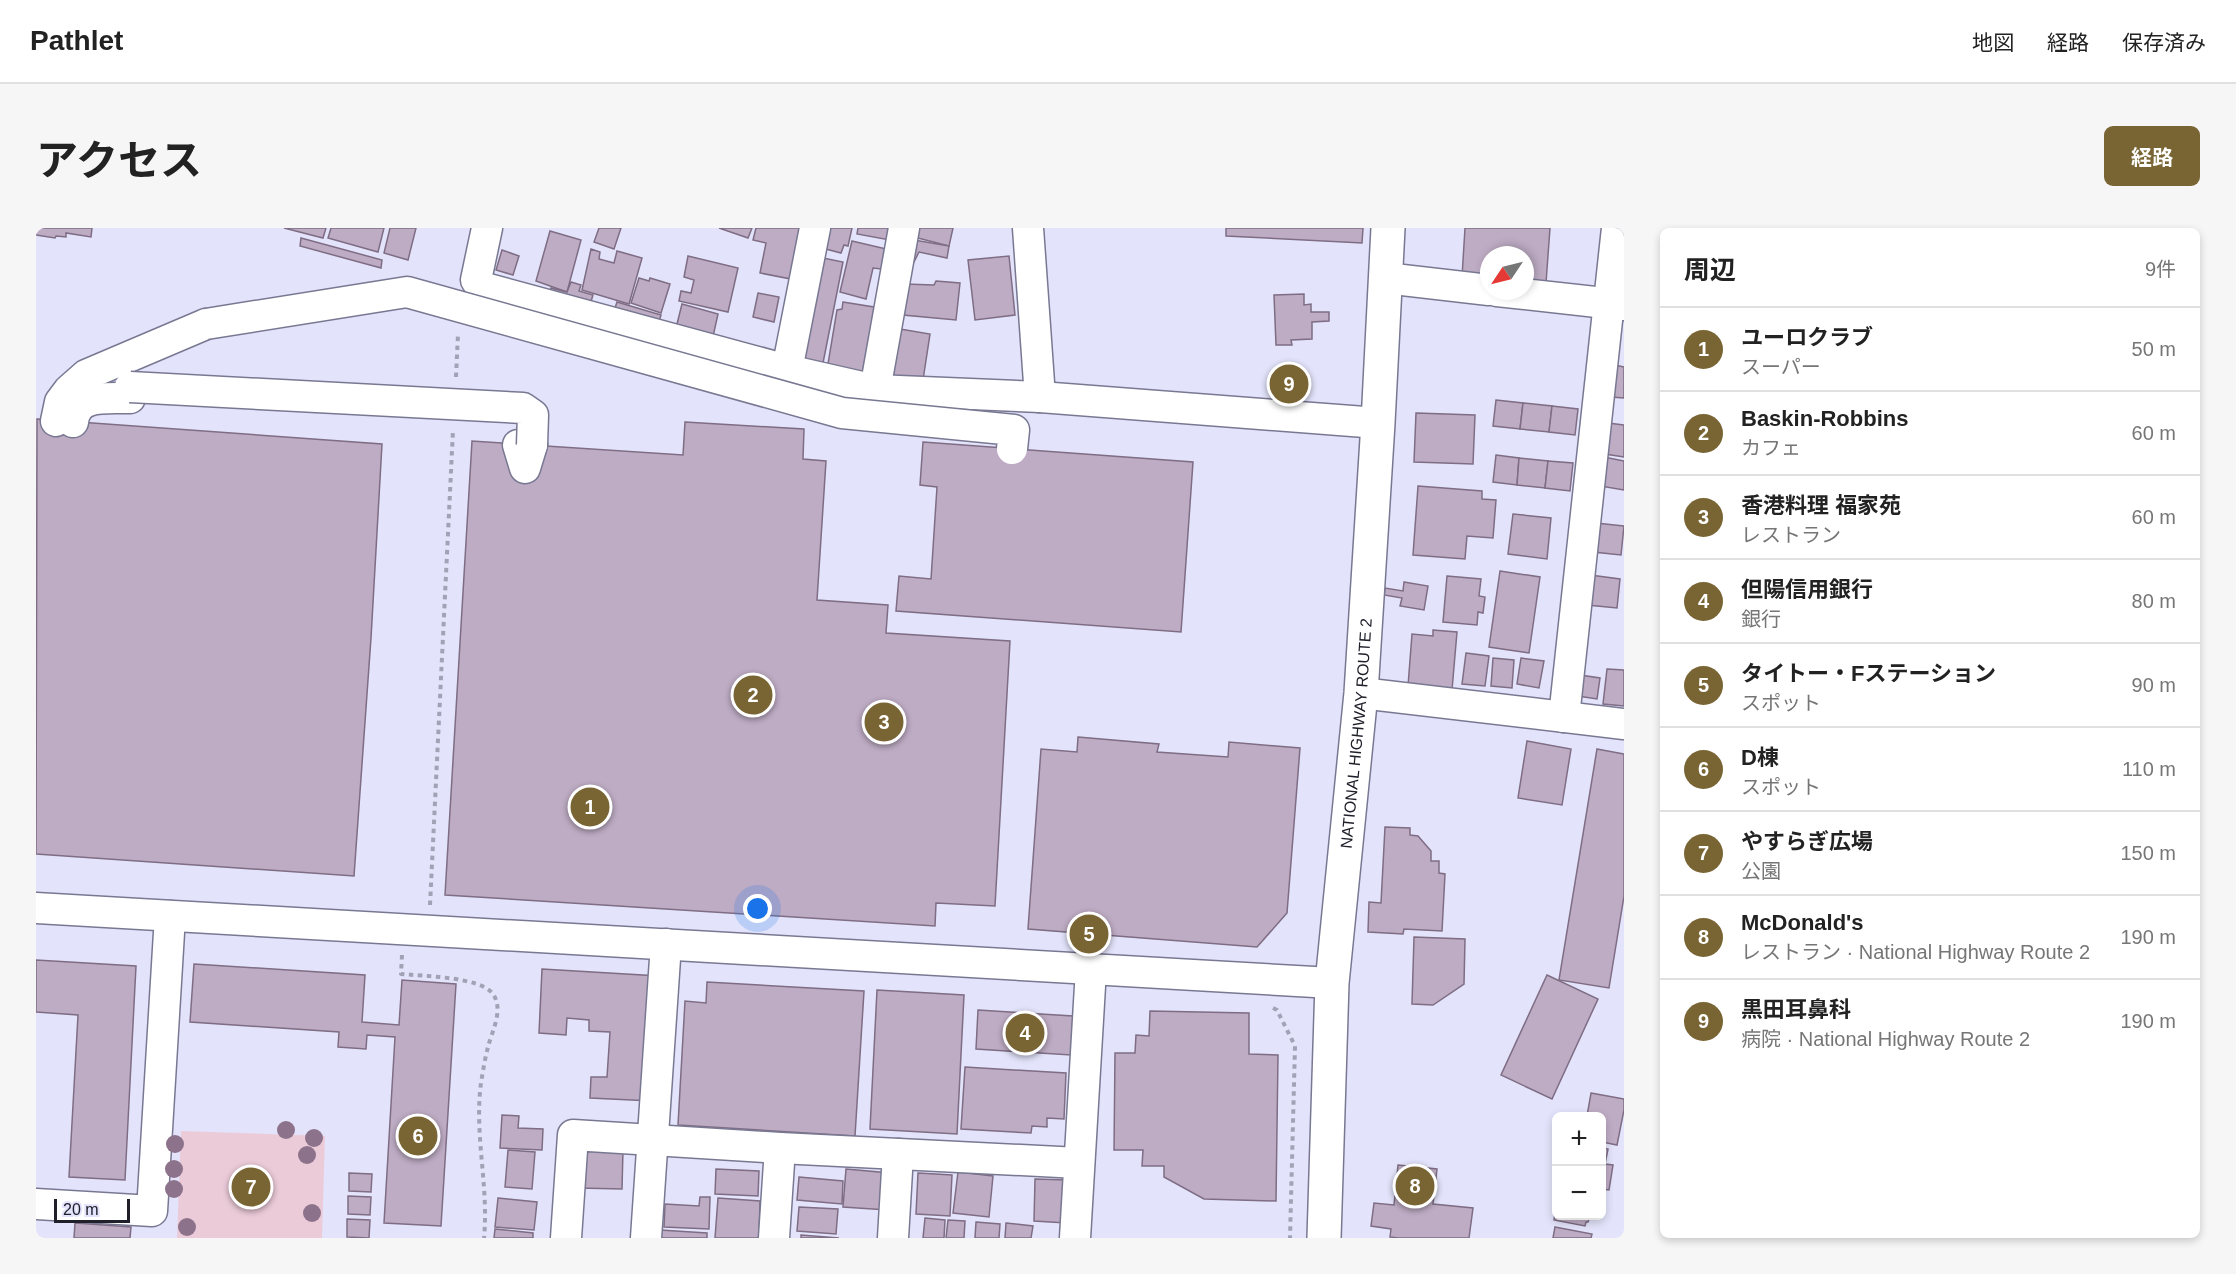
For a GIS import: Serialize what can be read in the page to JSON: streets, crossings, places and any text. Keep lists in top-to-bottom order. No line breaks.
{"streets":{"highway":["NATIONAL HIGHWAY ROUTE 2"]},"scale_bar":"20 m","north":"bottom left","page":{"header":"Pathlet","nav":["地図","経路","保存済み"],"title":"アクセス","buttons":"経路","heading":["周辺","9件"],"list":[{"mark":"1","name":"ユーロクラブ","note":"スーパー","value":"50 m"},{"mark":"2","name":"Baskin-Robbins","note":"カフェ","value":"60 m"},{"mark":"3","name":"香港料理 福家苑","note":"レストラン","value":"60 m"},{"mark":"4","name":"但陽信用銀行","note":"銀行","value":"80 m"},{"mark":"5","name":"タイトー・Fステーション","note":"スポット","value":"90 m"},{"mark":"6","name":"D棟","note":"スポット","value":"110 m"},{"mark":"7","name":"やすらぎ広場","note":"公園","value":"150 m"},{"mark":"8","name":"McDonald's","note":"レストラン · National Highway Route 2","value":"190 m"},{"mark":"9","name":"黒田耳鼻科","note":"病院 · National Highway Route 2","value":"190 m"}],"pins":["9","2","3","1","5","4","6","8","7"],"map_buttons":["+","−"],"scale":"20 m"}}
